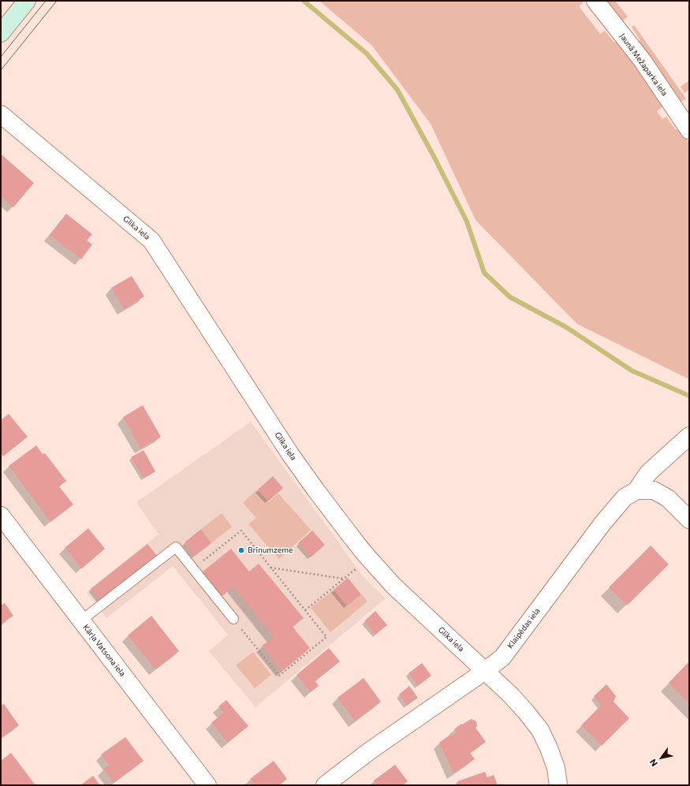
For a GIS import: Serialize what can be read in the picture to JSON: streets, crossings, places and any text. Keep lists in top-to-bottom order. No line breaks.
{"streets":{"street":["Jaunā Mežaparka iela","Glika iela","Klaipēdas iela","Kārļa Vatsona iela"]},"crossings":[["Glika iela","Klaipēdas iela"]],"places":["Brīnumzeme"],"north":"bottom left"}
